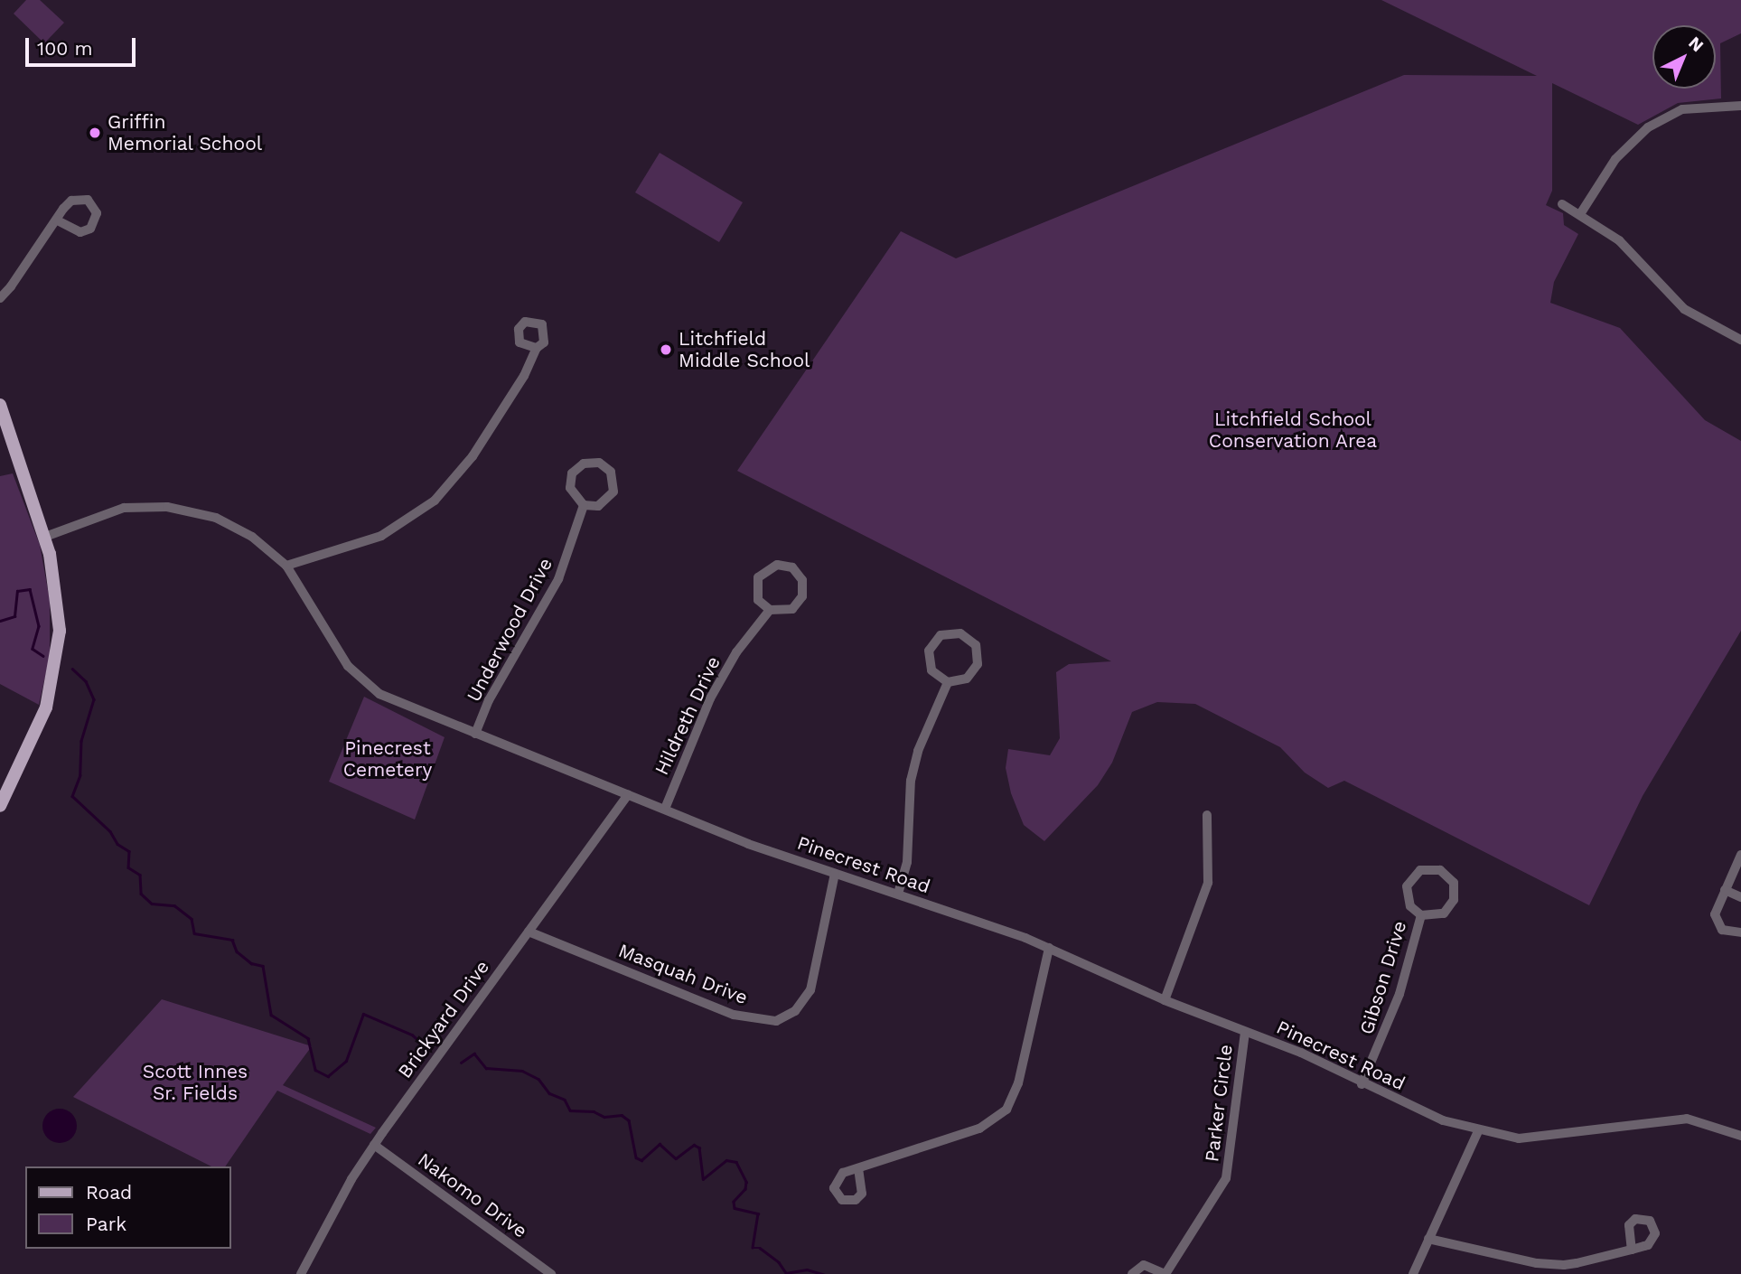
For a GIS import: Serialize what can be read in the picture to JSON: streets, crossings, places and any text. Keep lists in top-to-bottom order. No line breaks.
{"streets":{"street":["Underwood Drive","Hildreth Drive","Pinecrest Road","Masquah Drive","Gibson Drive","Brickyard Drive","Parker Circle","Nakomo Drive"]},"crossings":[["Underwood Drive","Pinecrest Road"],["Hildreth Drive","Pinecrest Road"],["Pinecrest Road","Masquah Drive"],["Pinecrest Road","Gibson Drive"],["Pinecrest Road","Brickyard Drive"],["Pinecrest Road","Parker Circle"],["Masquah Drive","Brickyard Drive"],["Brickyard Drive","Nakomo Drive"]],"parks":["Litchfield School Conservation Area","Pinecrest Cemetery","Scott Innes Sr. Fields"],"places":["Griffin Memorial School","Litchfield Middle School"],"legend":["Road","Park"],"scale_bar":"100 m","north":"top right"}
